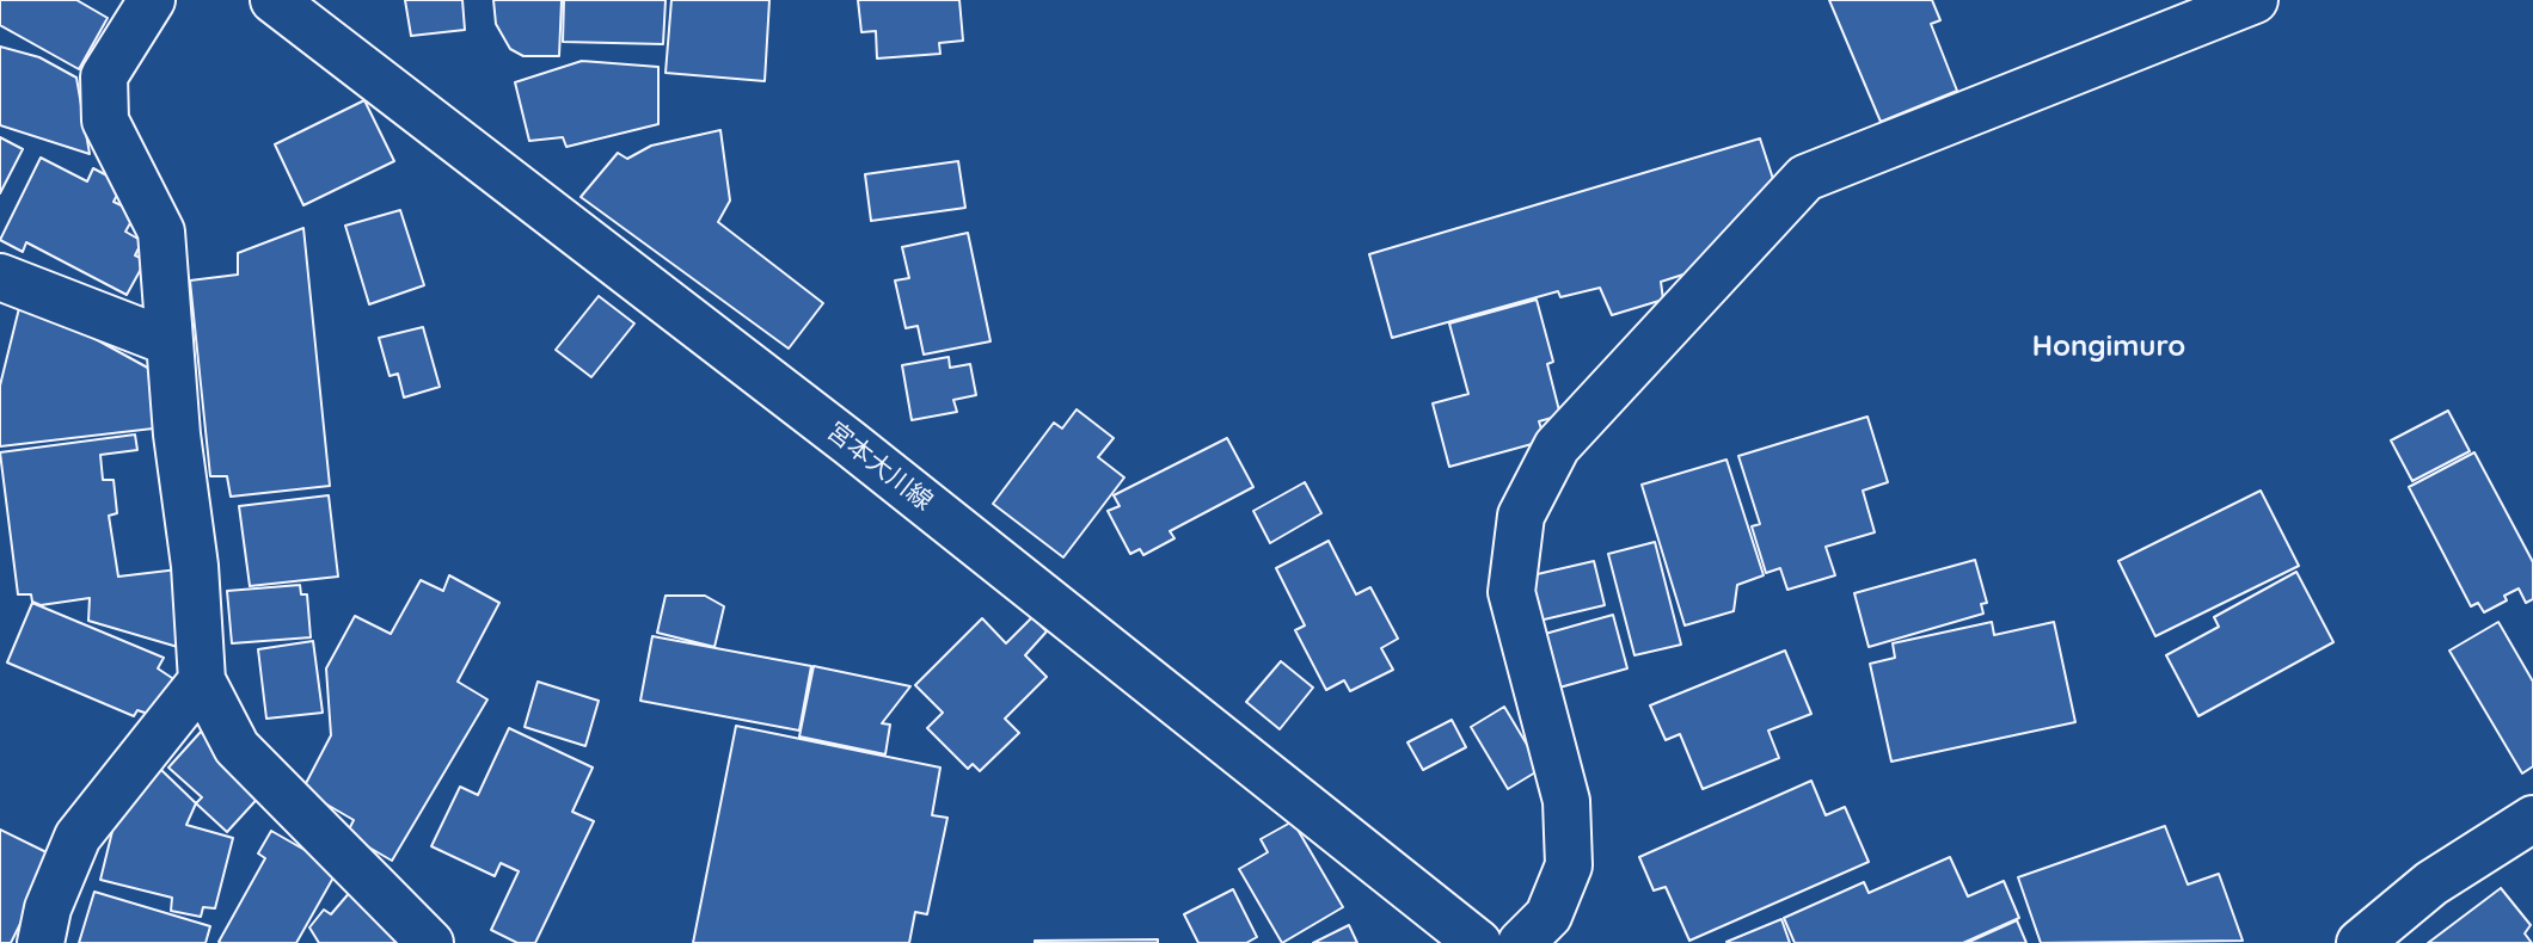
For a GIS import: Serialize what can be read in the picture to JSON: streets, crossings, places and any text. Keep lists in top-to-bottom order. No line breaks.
{"streets":{"street":["宮本大川線"]},"districts":["Hongimuro"]}
